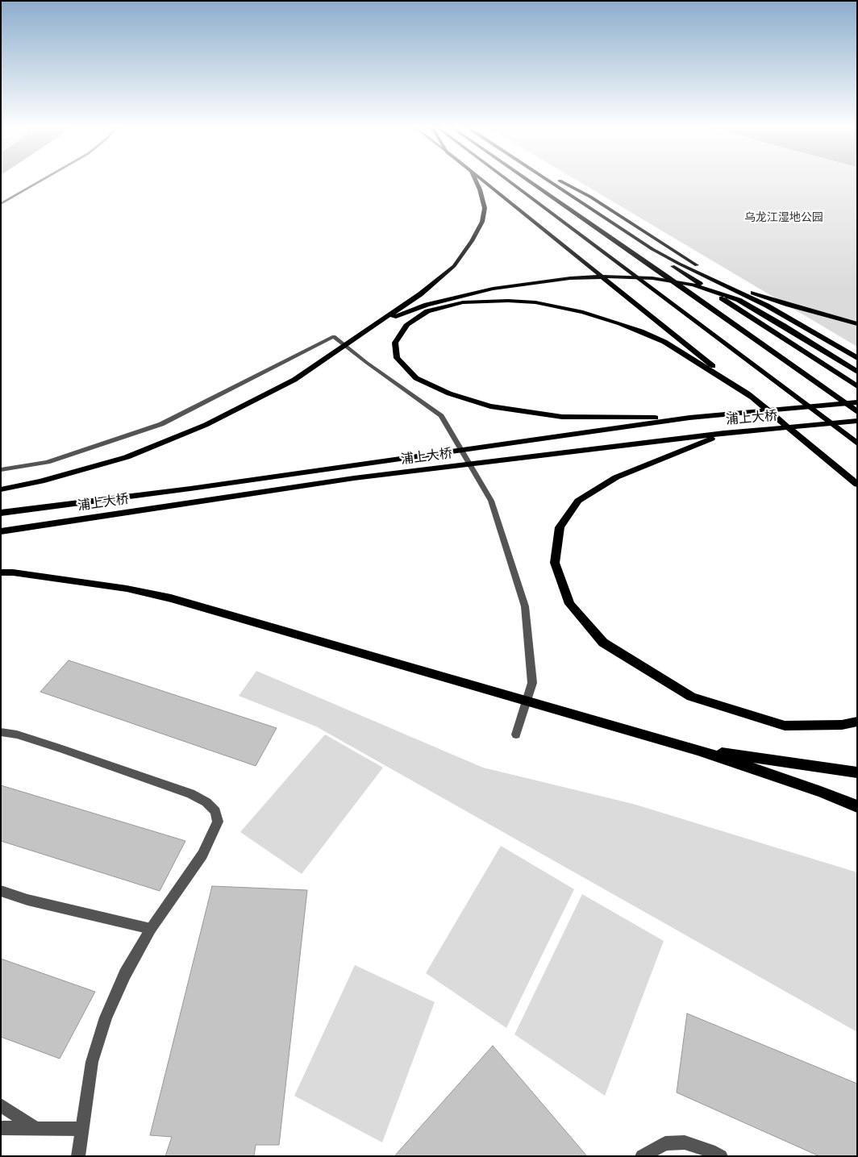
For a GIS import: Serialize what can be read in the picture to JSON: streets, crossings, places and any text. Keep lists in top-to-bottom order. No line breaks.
{"streets":{"main road":["浦上大桥"]},"parks":["乌龙江湿地公园"]}
